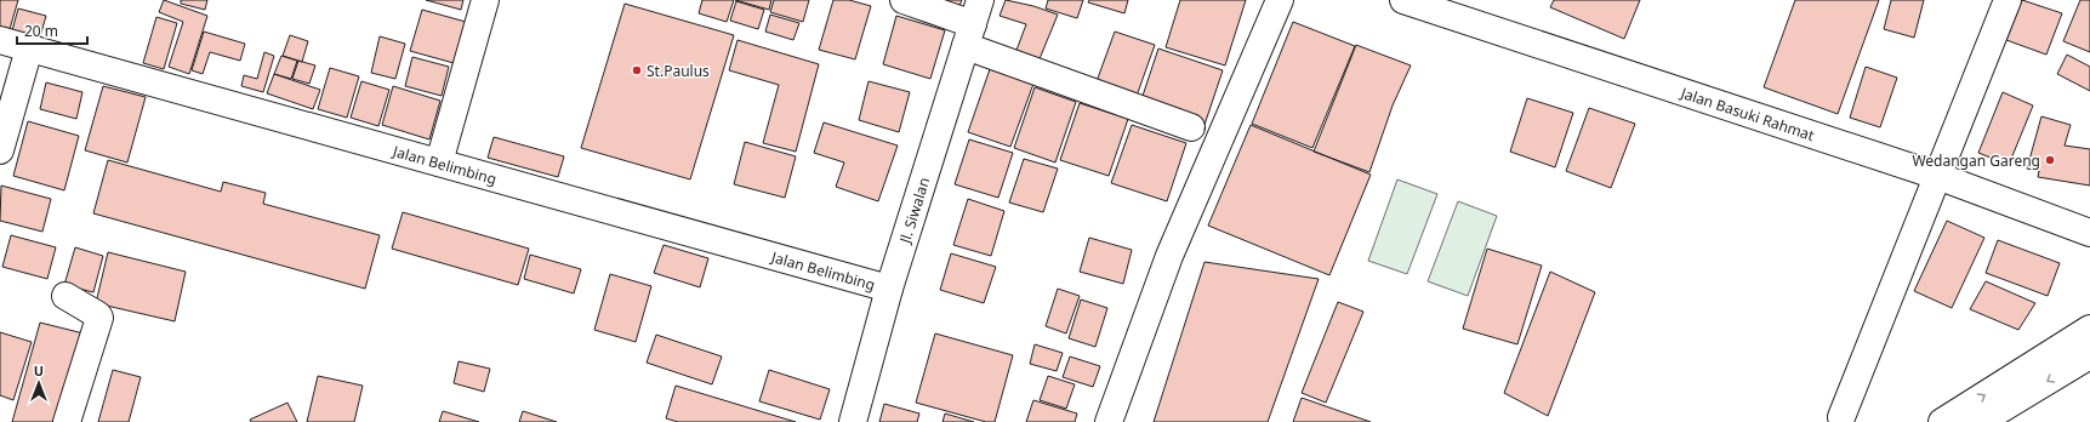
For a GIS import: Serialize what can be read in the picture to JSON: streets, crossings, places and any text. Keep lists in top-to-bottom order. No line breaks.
{"streets":{"main road":["Jalan Basuki Rahmat","Jalan Belimbing","Jl. Siwalan"]},"crossings":[["Jalan Belimbing","Jl. Siwalan"]],"places":["St.Paulus","Wedangan Gareng"],"scale_bar":"20 m","north":"top"}
